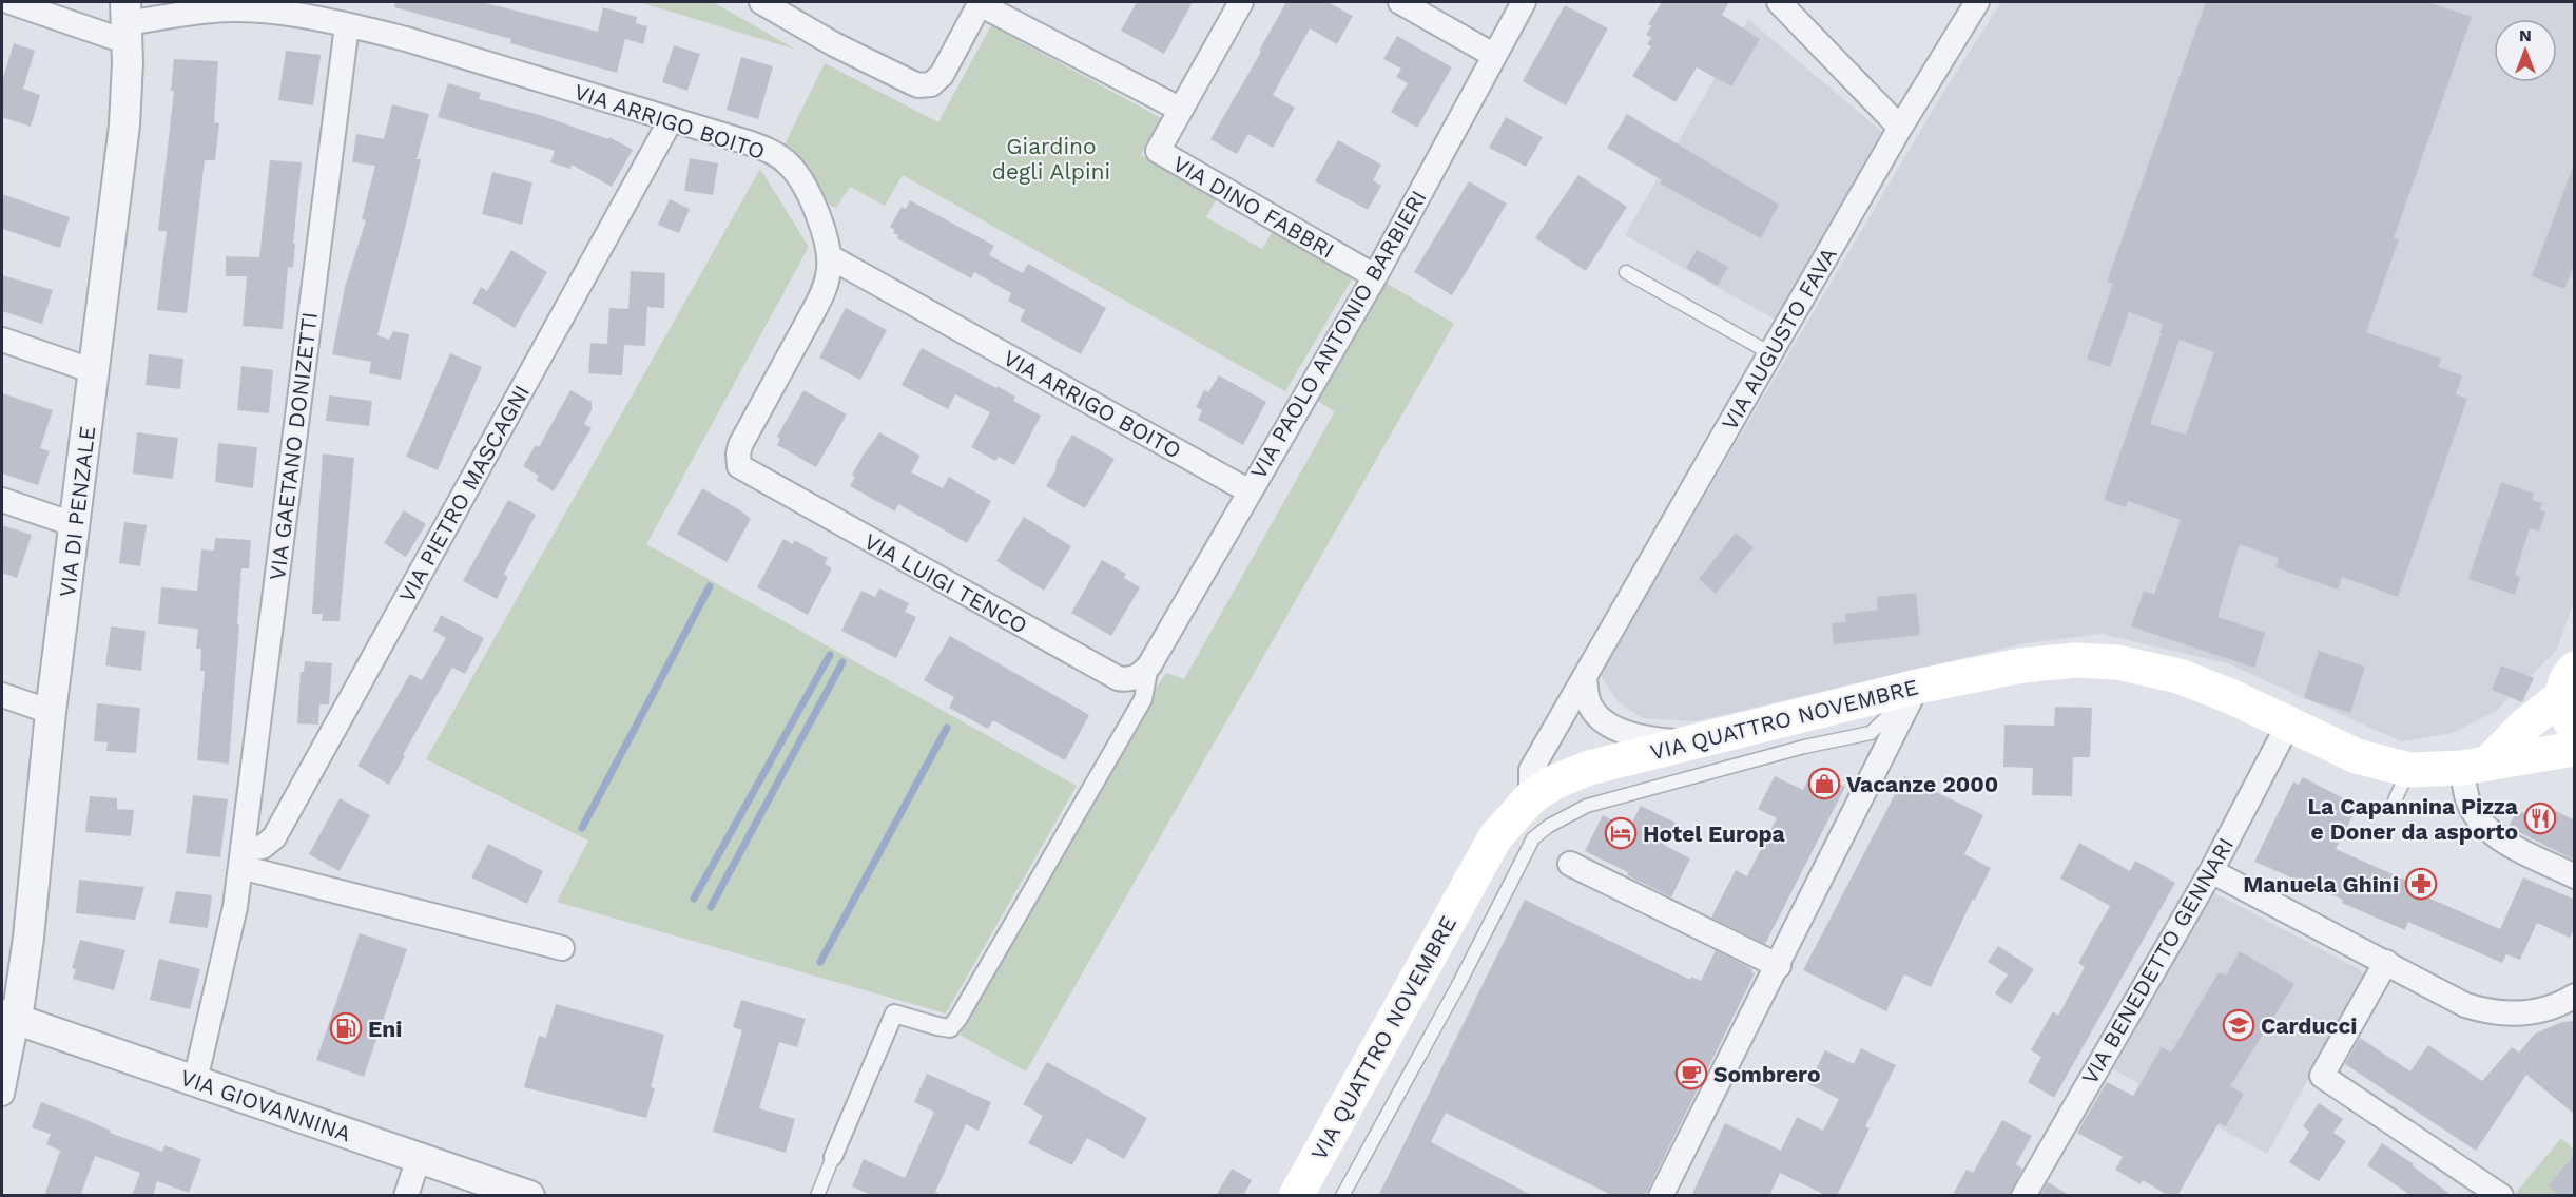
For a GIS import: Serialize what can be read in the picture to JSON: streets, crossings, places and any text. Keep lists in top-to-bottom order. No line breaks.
{"streets":{"main road":["VIA QUATTRO NOVEMBRE"],"street":["VIA ARRIGO BOITO","VIA DINO FABBRI","VIA PAOLO ANTONIO BARBIERI","VIA AUGUSTO FAVA","VIA GAETANO DONIZETTI","VIA PIETRO MASCAGNI","VIA DI PENZALE","VIA LUIGI TENCO","VIA BENEDETTO GENNARI","VIA GIOVANNINA"]},"crossings":[["VIA ARRIGO BOITO","VIA PAOLO ANTONIO BARBIERI"],["VIA ARRIGO BOITO","VIA GAETANO DONIZETTI"],["VIA ARRIGO BOITO","VIA PIETRO MASCAGNI"],["VIA ARRIGO BOITO","VIA DI PENZALE"],["VIA ARRIGO BOITO","VIA LUIGI TENCO"],["VIA DINO FABBRI","VIA PAOLO ANTONIO BARBIERI"],["VIA PAOLO ANTONIO BARBIERI","VIA LUIGI TENCO"],["VIA AUGUSTO FAVA","VIA QUATTRO NOVEMBRE"],["VIA GAETANO DONIZETTI","VIA PIETRO MASCAGNI"],["VIA GAETANO DONIZETTI","VIA GIOVANNINA"],["VIA DI PENZALE","VIA GIOVANNINA"],["VIA QUATTRO NOVEMBRE","VIA BENEDETTO GENNARI"]],"parks":["Giardino degli Alpini"],"places":{"shop":["Vacanze 2000"],"restaurant":["La Capannina Pizza e Doner da asporto"],"hotel":["Hotel Europa"],"pharmacy":["Manuela Ghini"],"school or university":["Carducci"],"fuel station":["Eni"],"cafe":["Sombrero"]},"north":"top"}
